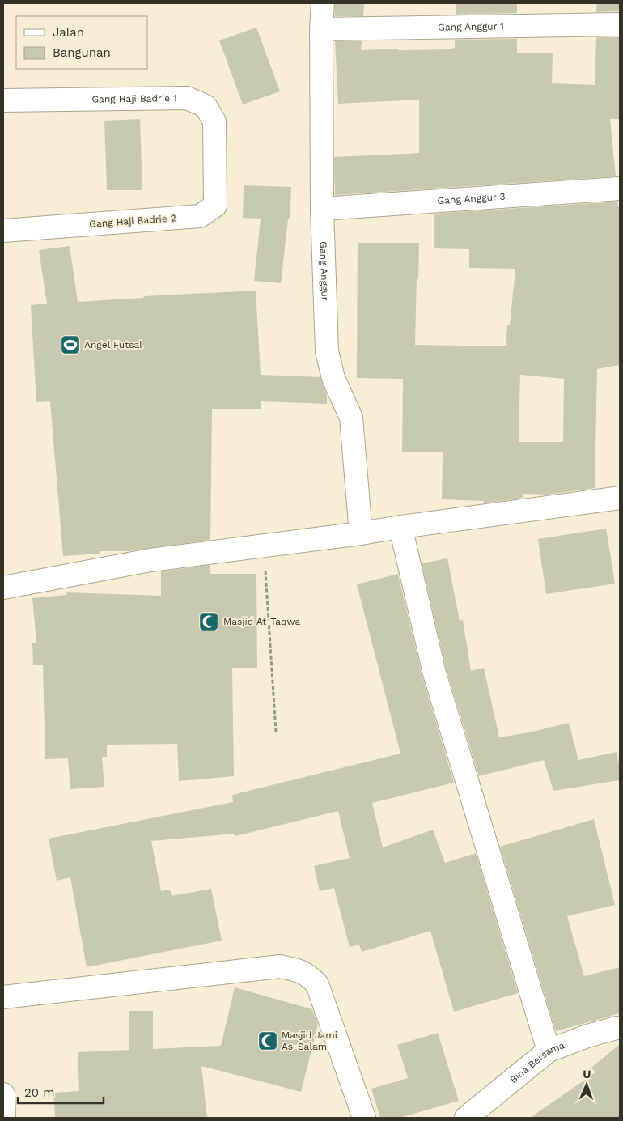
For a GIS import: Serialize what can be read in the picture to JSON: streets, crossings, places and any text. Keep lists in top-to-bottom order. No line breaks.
{"streets":{"street":["Gang Anggur 1","Gang Haji Badrie 1","Gang Anggur 3","Gang Haji Badrie 2","Gang Anggur","Bina Bersama"]},"crossings":[["Gang Anggur 1","Gang Anggur"],["Gang Haji Badrie 1","Gang Haji Badrie 2"],["Gang Anggur 3","Gang Anggur"]],"places":{"sports":["Angel Futsal"],"mosque":["Masjid At-Taqwa","Masjid Jami As-Salam"]},"legend":["Jalan","Bangunan"],"scale_bar":"20 m","north":"top"}
